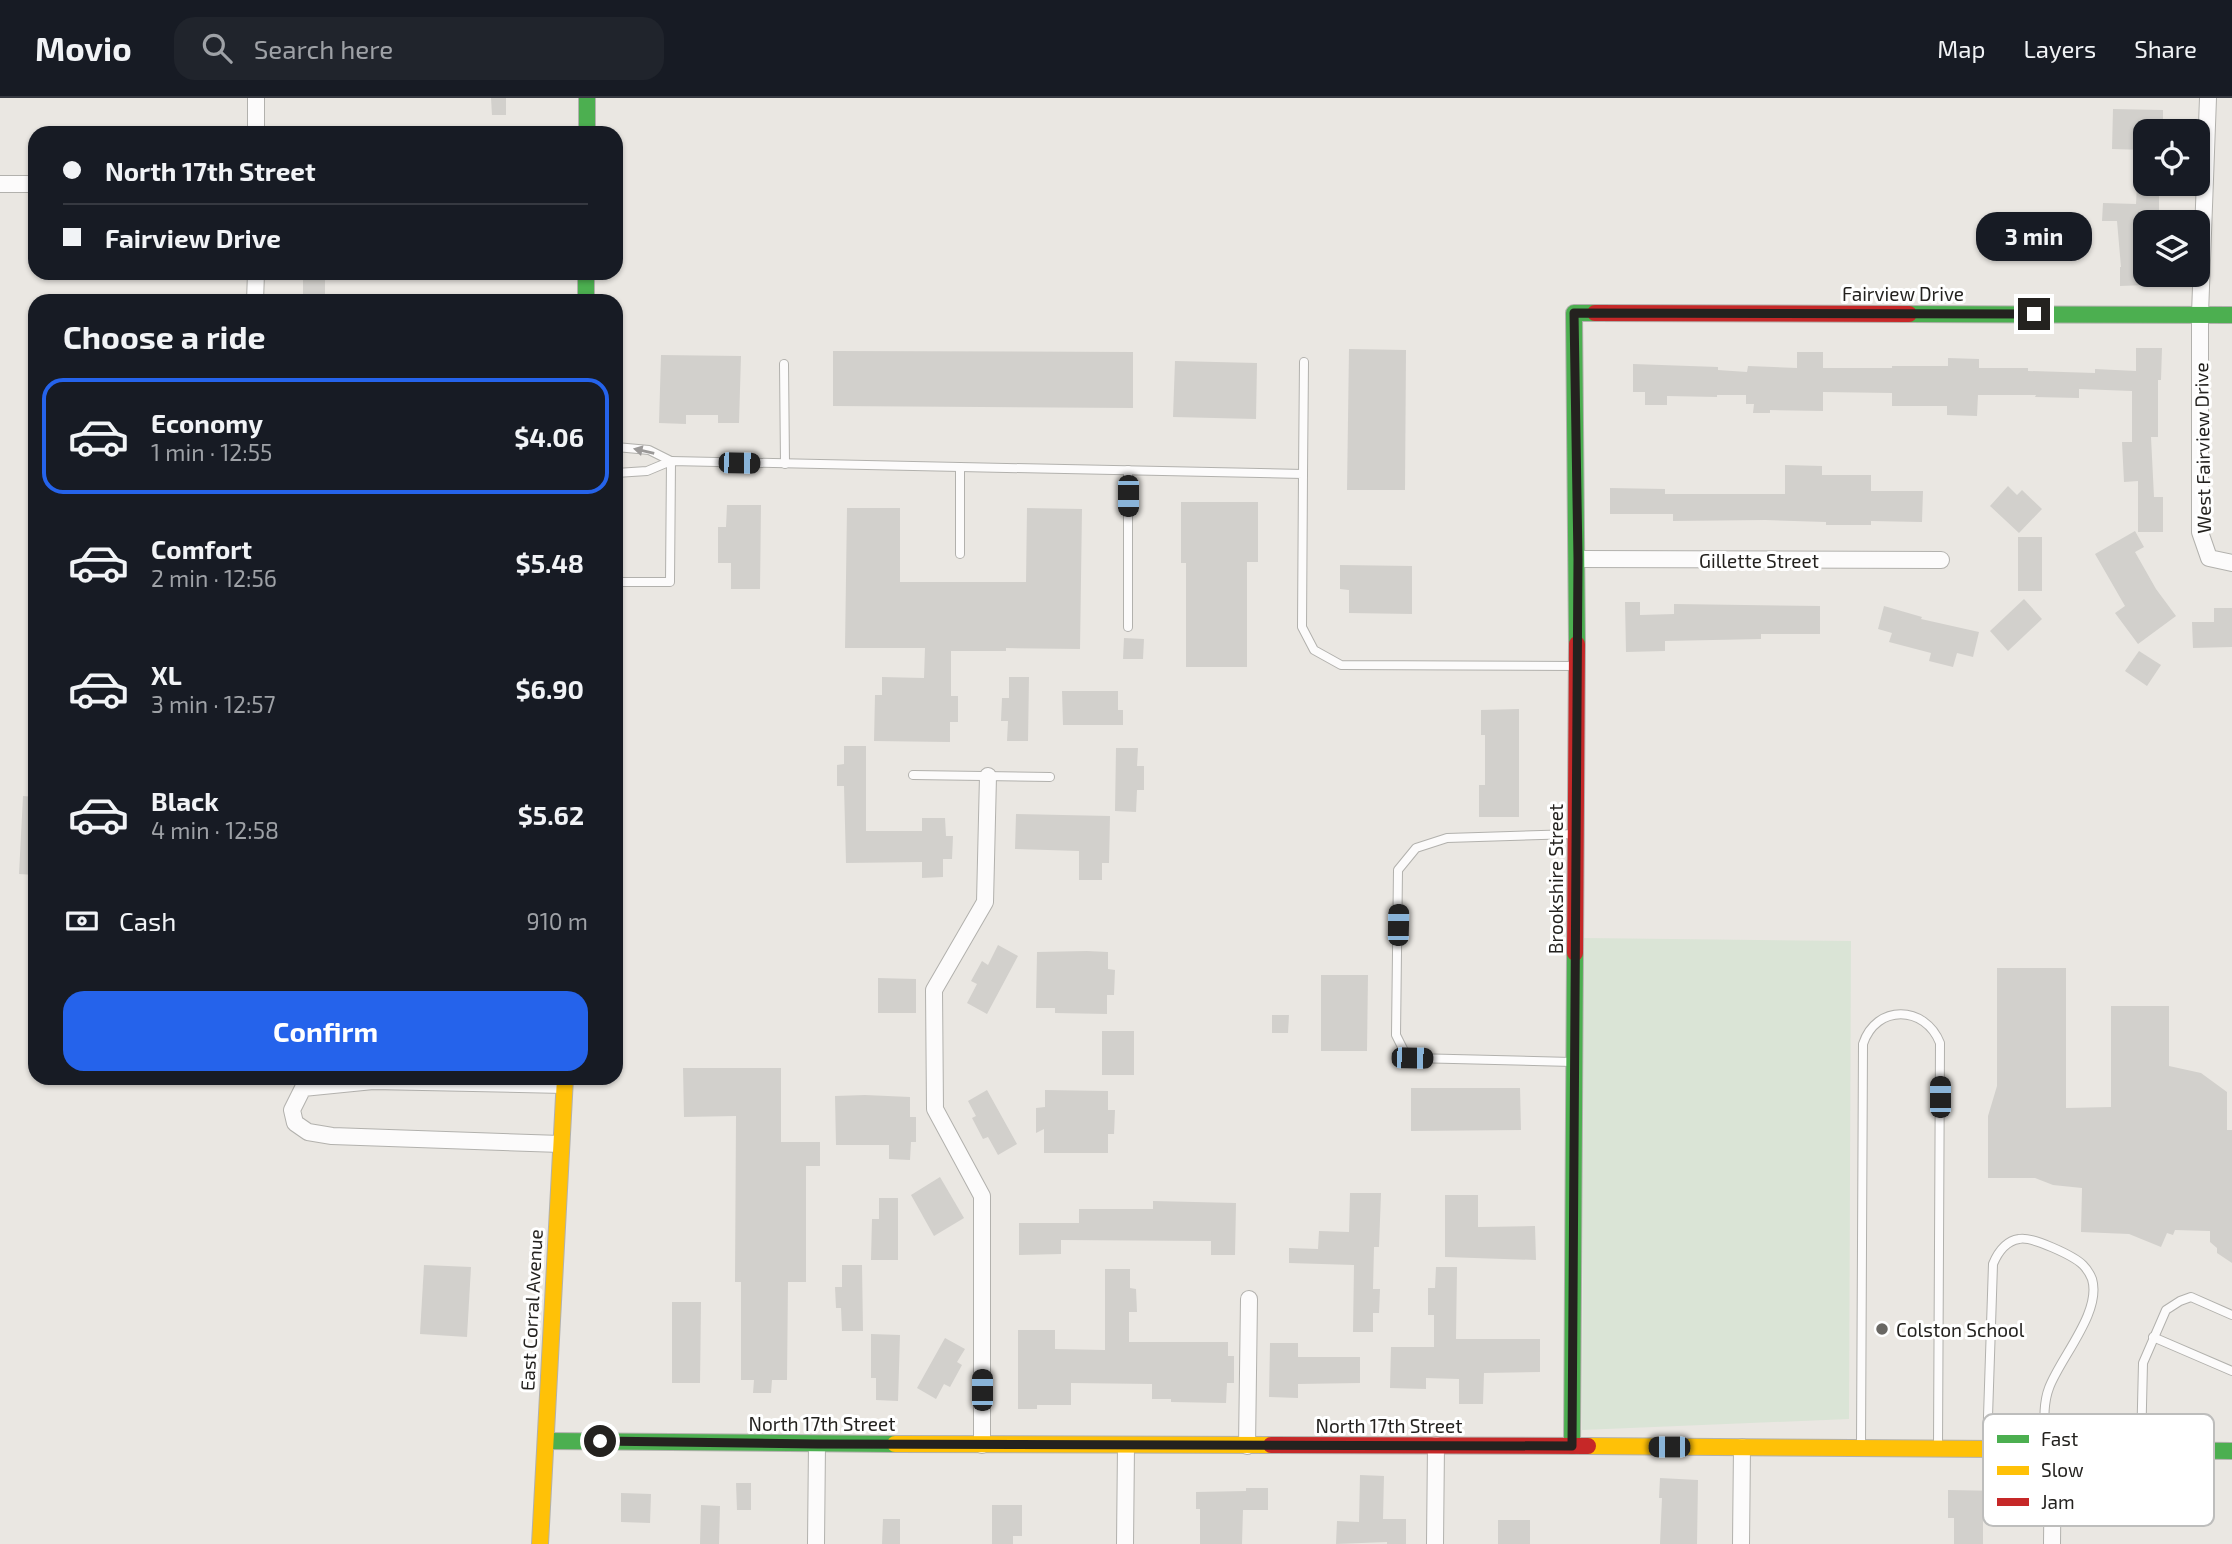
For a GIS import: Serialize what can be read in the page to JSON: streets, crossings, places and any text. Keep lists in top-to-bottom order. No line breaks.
{"streets":{"street":["Fairview Drive","West Fairview Drive","Gillette Street","Brookshire Street","East Corral Avenue","North 17th Street"]},"crossings":[["Fairview Drive","West Fairview Drive"],["Fairview Drive","Brookshire Street"],["Gillette Street","Brookshire Street"],["Brookshire Street","North 17th Street"],["East Corral Avenue","North 17th Street"]],"places":["Colston School"],"legend":["Fast","Slow","Jam"],"page":{"header":"Movio","search":"Search here","nav":["Map","Layers","Share"],"banner":["North 17th Street","Fairview Drive"],"bubble":"3 min","heading":"Choose a ride","list":[{"name":"Economy","note":"1 min · 12:55","value":"$4.06"},{"name":"Comfort","note":"2 min · 12:56","value":"$5.48"},{"name":"XL","note":"3 min · 12:57","value":"$6.90"},{"name":"Black","note":"4 min · 12:58","value":"$5.62"}],"pay":["Cash","910 m"],"buttons":"Confirm"}}
